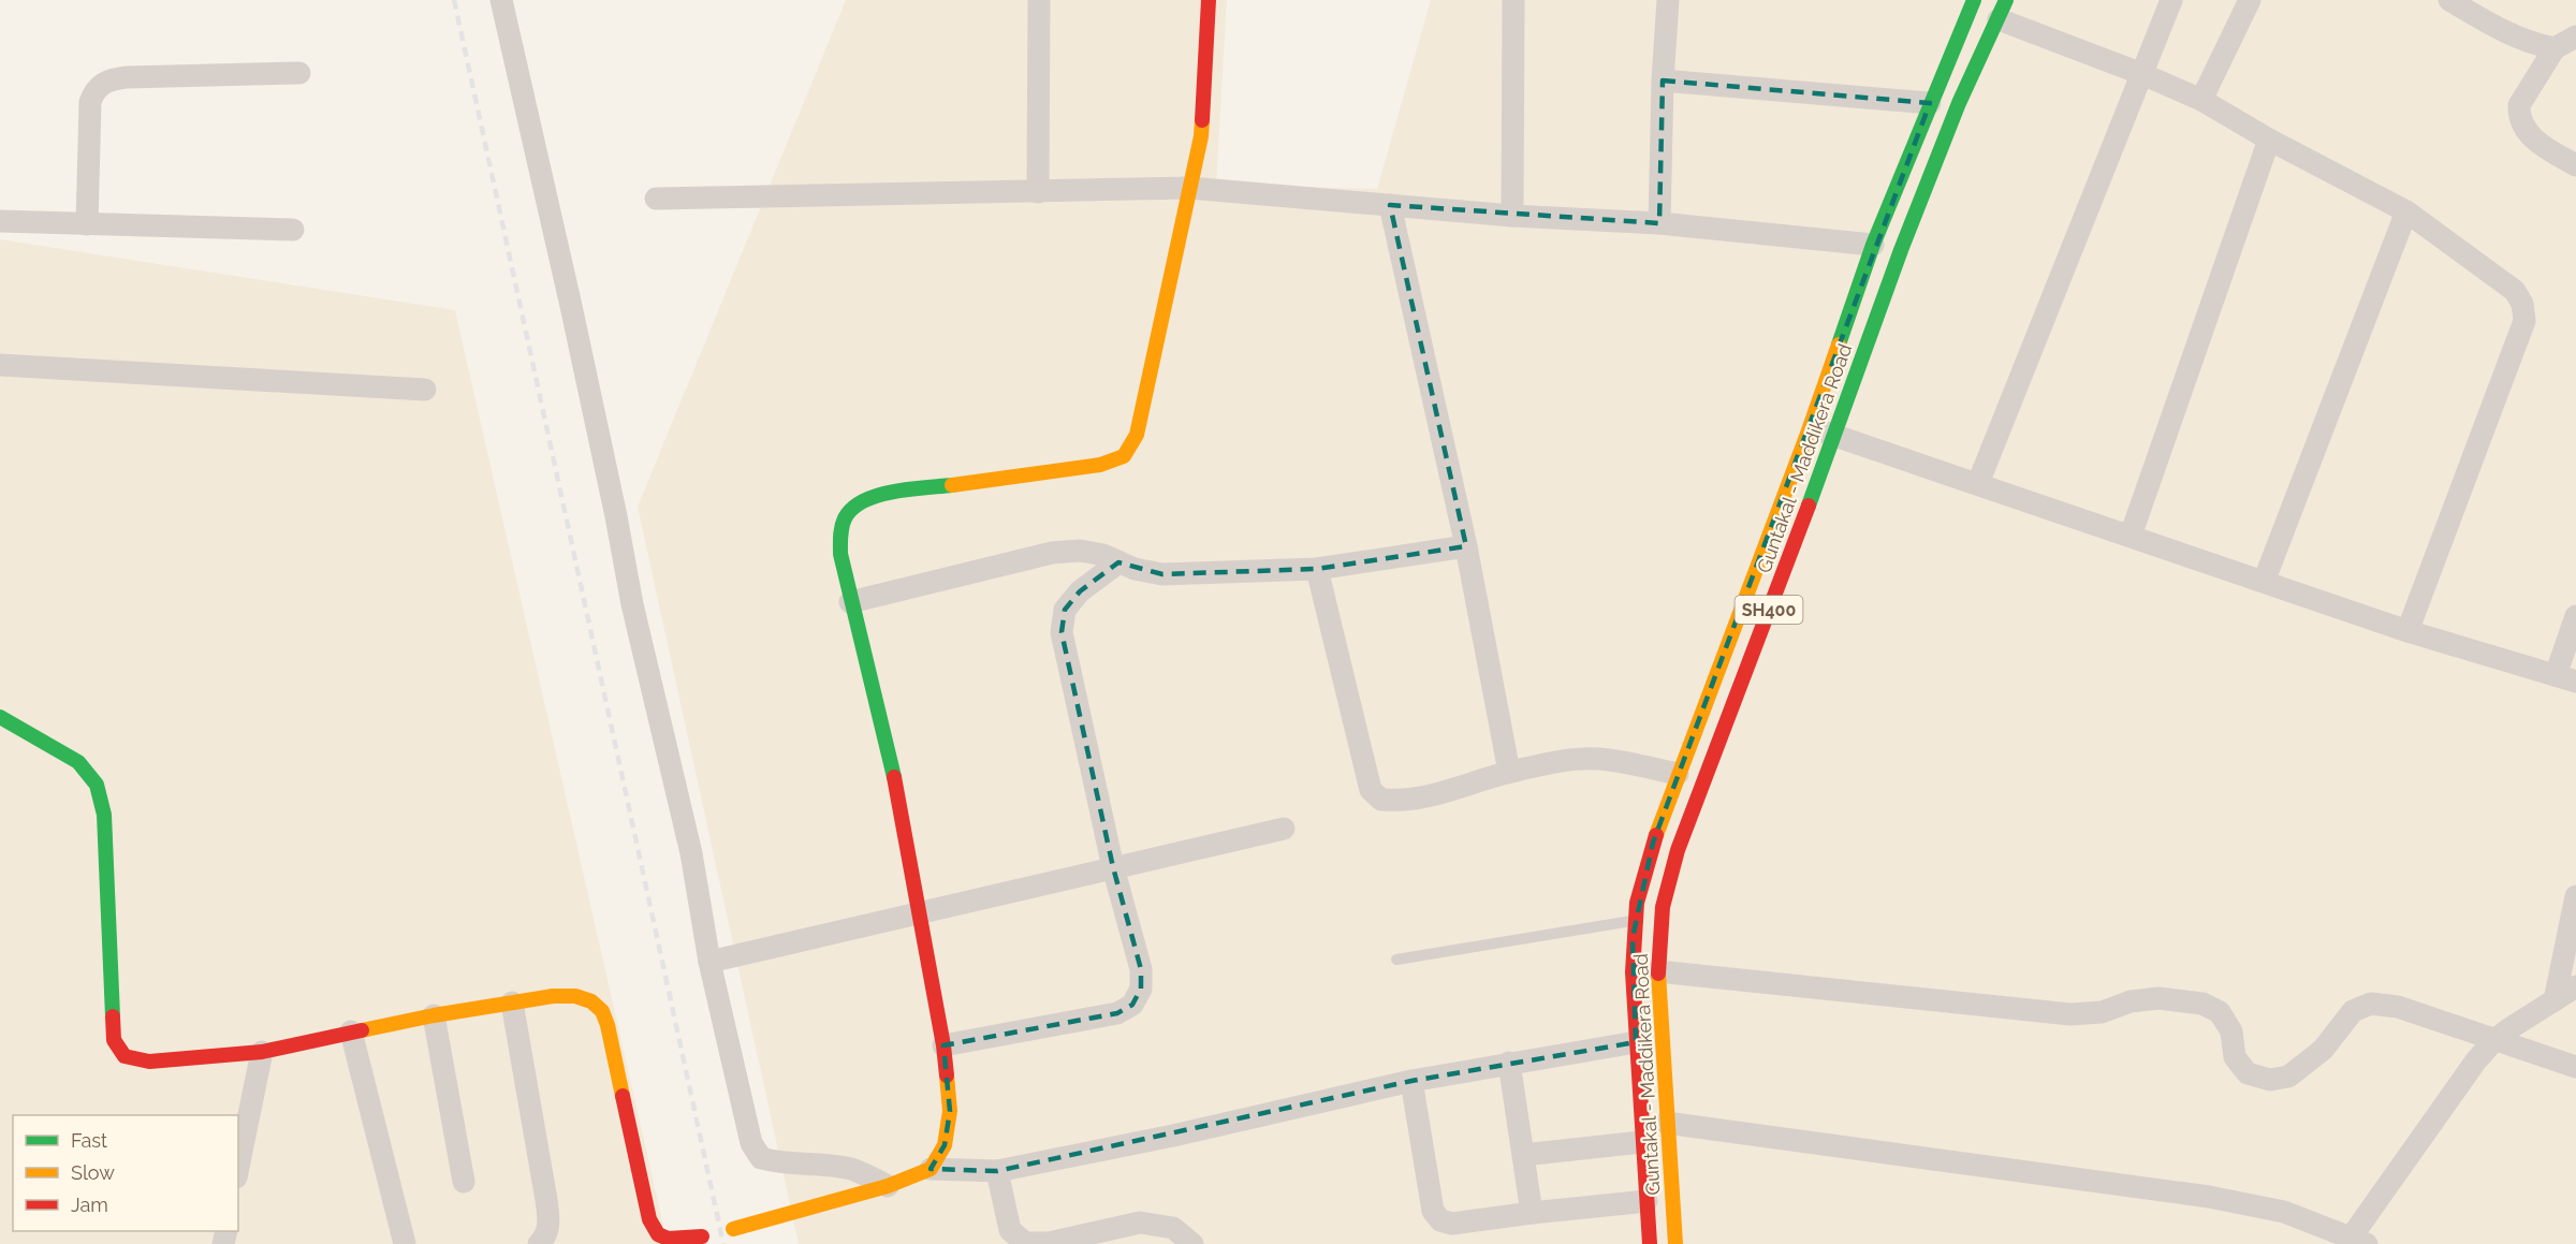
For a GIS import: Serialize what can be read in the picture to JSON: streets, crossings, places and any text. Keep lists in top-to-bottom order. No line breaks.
{"streets":{"street":["Guntakal - Maddikera Road","SH400"]},"legend":["Fast","Slow","Jam"]}
